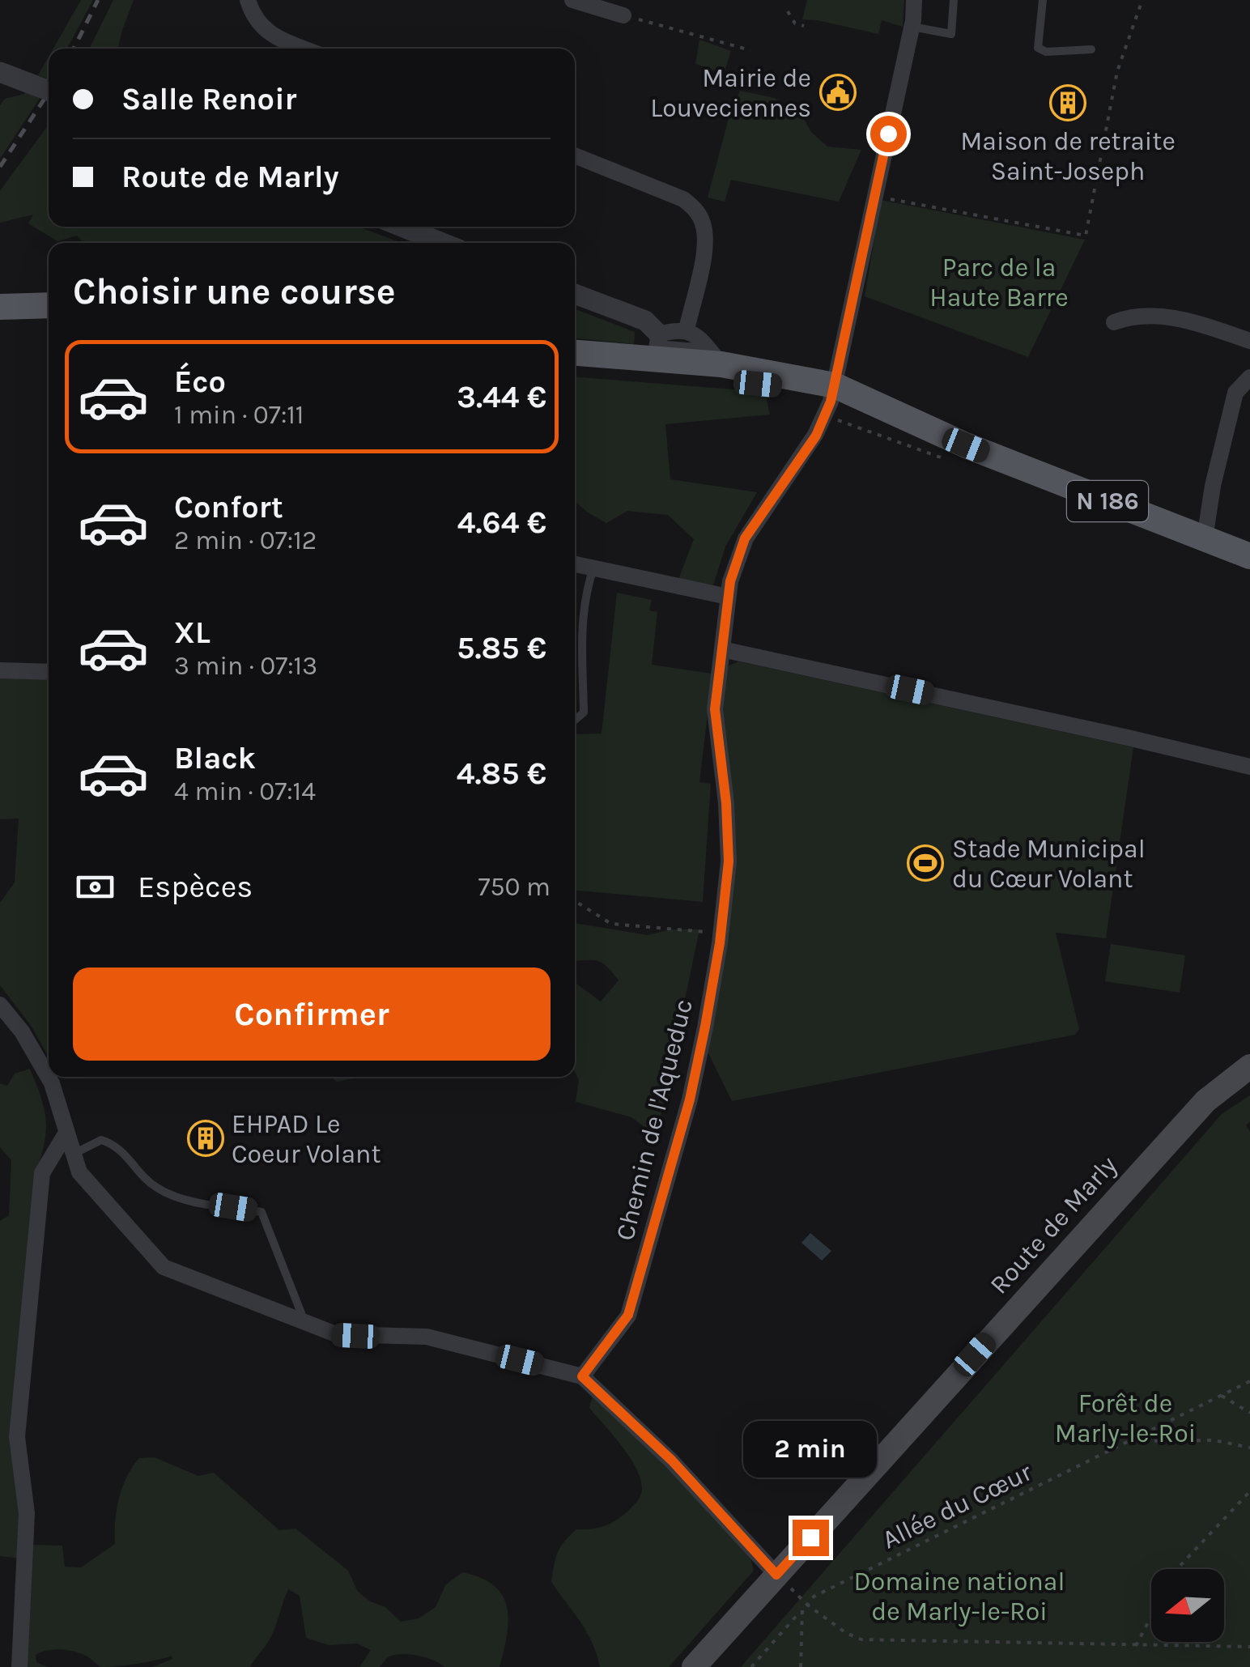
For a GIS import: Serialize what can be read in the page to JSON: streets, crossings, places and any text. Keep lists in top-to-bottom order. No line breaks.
{"streets":{"main road":["N 186","Route de Marly"],"street":["Chemin de l'Aqueduc"],"path":["Allée du Cœur"]},"crossings":[["N 186","Chemin de l'Aqueduc"]],"parks":["Parc de la Haute Barre","Forêt de Marly-le-Roi","Domaine national de Marly-le-Roi"],"places":{"public building":["Mairie de Louveciennes"],"building":["Maison de retraite Saint-Joseph","EHPAD Le Coeur Volant"],"sports":["Stade Municipal du Cœur Volant"]},"north":"left","page":{"banner":["Salle Renoir","Route de Marly"],"heading":"Choisir une course","list":[{"name":"Éco","note":"1 min · 07:11","value":"3.44 €"},{"name":"Confort","note":"2 min · 07:12","value":"4.64 €"},{"name":"XL","note":"3 min · 07:13","value":"5.85 €"},{"name":"Black","note":"4 min · 07:14","value":"4.85 €"}],"pay":["Espèces","750 m"],"buttons":"Confirmer","bubble":"2 min"}}
